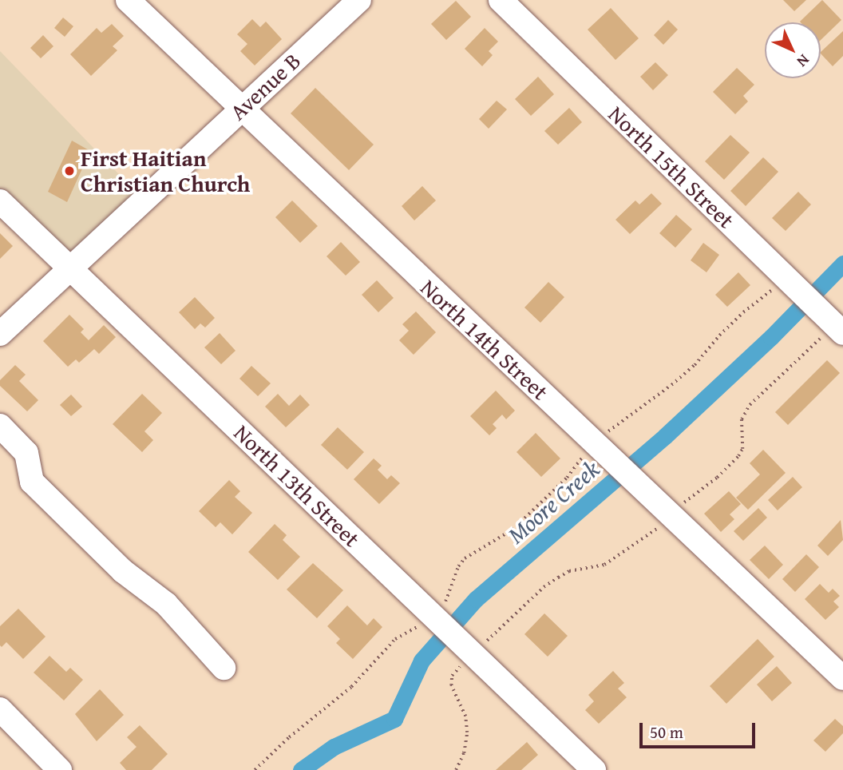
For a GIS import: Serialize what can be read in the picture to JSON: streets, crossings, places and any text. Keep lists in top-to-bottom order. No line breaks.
{"streets":{"street":["Avenue B","North 15th Street","North 14th Street","North 13th Street"]},"crossings":[["Avenue B","North 14th Street"],["Avenue B","North 13th Street"]],"water":["Moore Creek"],"places":["First Haitian Christian Church"],"scale_bar":"50 m","north":"bottom right"}
